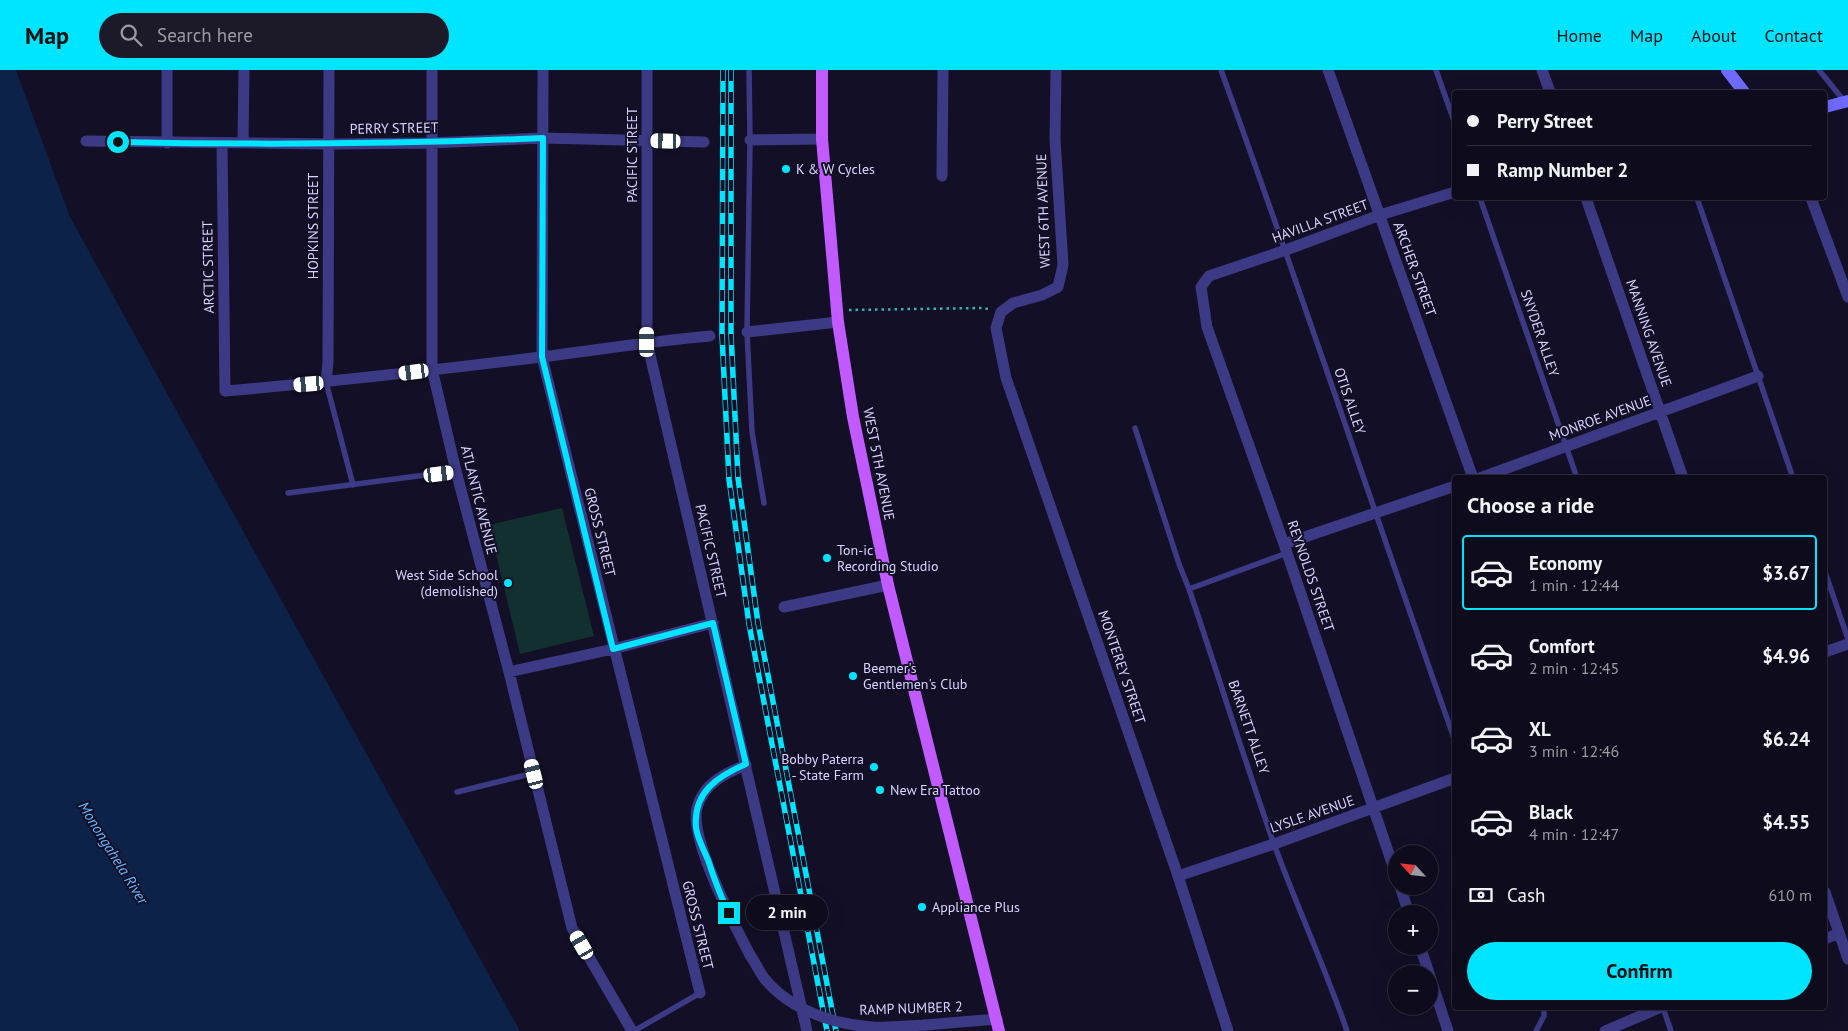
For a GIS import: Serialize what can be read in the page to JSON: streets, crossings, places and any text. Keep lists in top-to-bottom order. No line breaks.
{"streets":{"main road":["WEST 5TH AVENUE"],"street":["PERRY STREET","PACIFIC STREET","WEST 6TH AVENUE","HAVILLA STREET","HOPKINS STREET","ARCTIC STREET","ARCHER STREET","MANNING AVENUE","MONROE AVENUE","ATLANTIC AVENUE","GROSS STREET","REYNOLDS STREET","MONTEREY STREET","LYSLE AVENUE","RAMP NUMBER 2"],"lane":["SNYDER ALLEY","OTIS ALLEY","BARNETT ALLEY"]},"crossings":[["PERRY STREET","PACIFIC STREET"],["PERRY STREET","HOPKINS STREET"],["PERRY STREET","ARCTIC STREET"],["PERRY STREET","ATLANTIC AVENUE"],["PERRY STREET","GROSS STREET"],["PACIFIC STREET","RAMP NUMBER 2"],["WEST 6TH AVENUE","MONTEREY STREET"],["HAVILLA STREET","ARCHER STREET"],["HAVILLA STREET","OTIS ALLEY"],["HAVILLA STREET","REYNOLDS STREET"],["HOPKINS STREET","ARCTIC STREET"],["SNYDER ALLEY","MONROE AVENUE"],["MANNING AVENUE","MONROE AVENUE"],["WEST 5TH AVENUE","RAMP NUMBER 2"],["REYNOLDS STREET","LYSLE AVENUE"],["MONTEREY STREET","LYSLE AVENUE"],["BARNETT ALLEY","LYSLE AVENUE"]],"water":["Monongahela River"],"places":["K & W Cycles","Ton-ic Recording Studio","West Side School (demolished)","Beemer's Gentlemen's Club","Bobby Paterra - State Farm","New Era Tattoo","Appliance Plus"],"north":"top left","page":{"header":"Map","search":"Search here","nav":["Home","Map","About","Contact"],"banner":["Perry Street","Ramp Number 2"],"heading":"Choose a ride","list":[{"name":"Economy","note":"1 min · 12:44","value":"$3.67"},{"name":"Comfort","note":"2 min · 12:45","value":"$4.96"},{"name":"XL","note":"3 min · 12:46","value":"$6.24"},{"name":"Black","note":"4 min · 12:47","value":"$4.55"}],"map_buttons":["+","−"],"pay":["Cash","610 m"],"bubble":"2 min","buttons":"Confirm"}}
